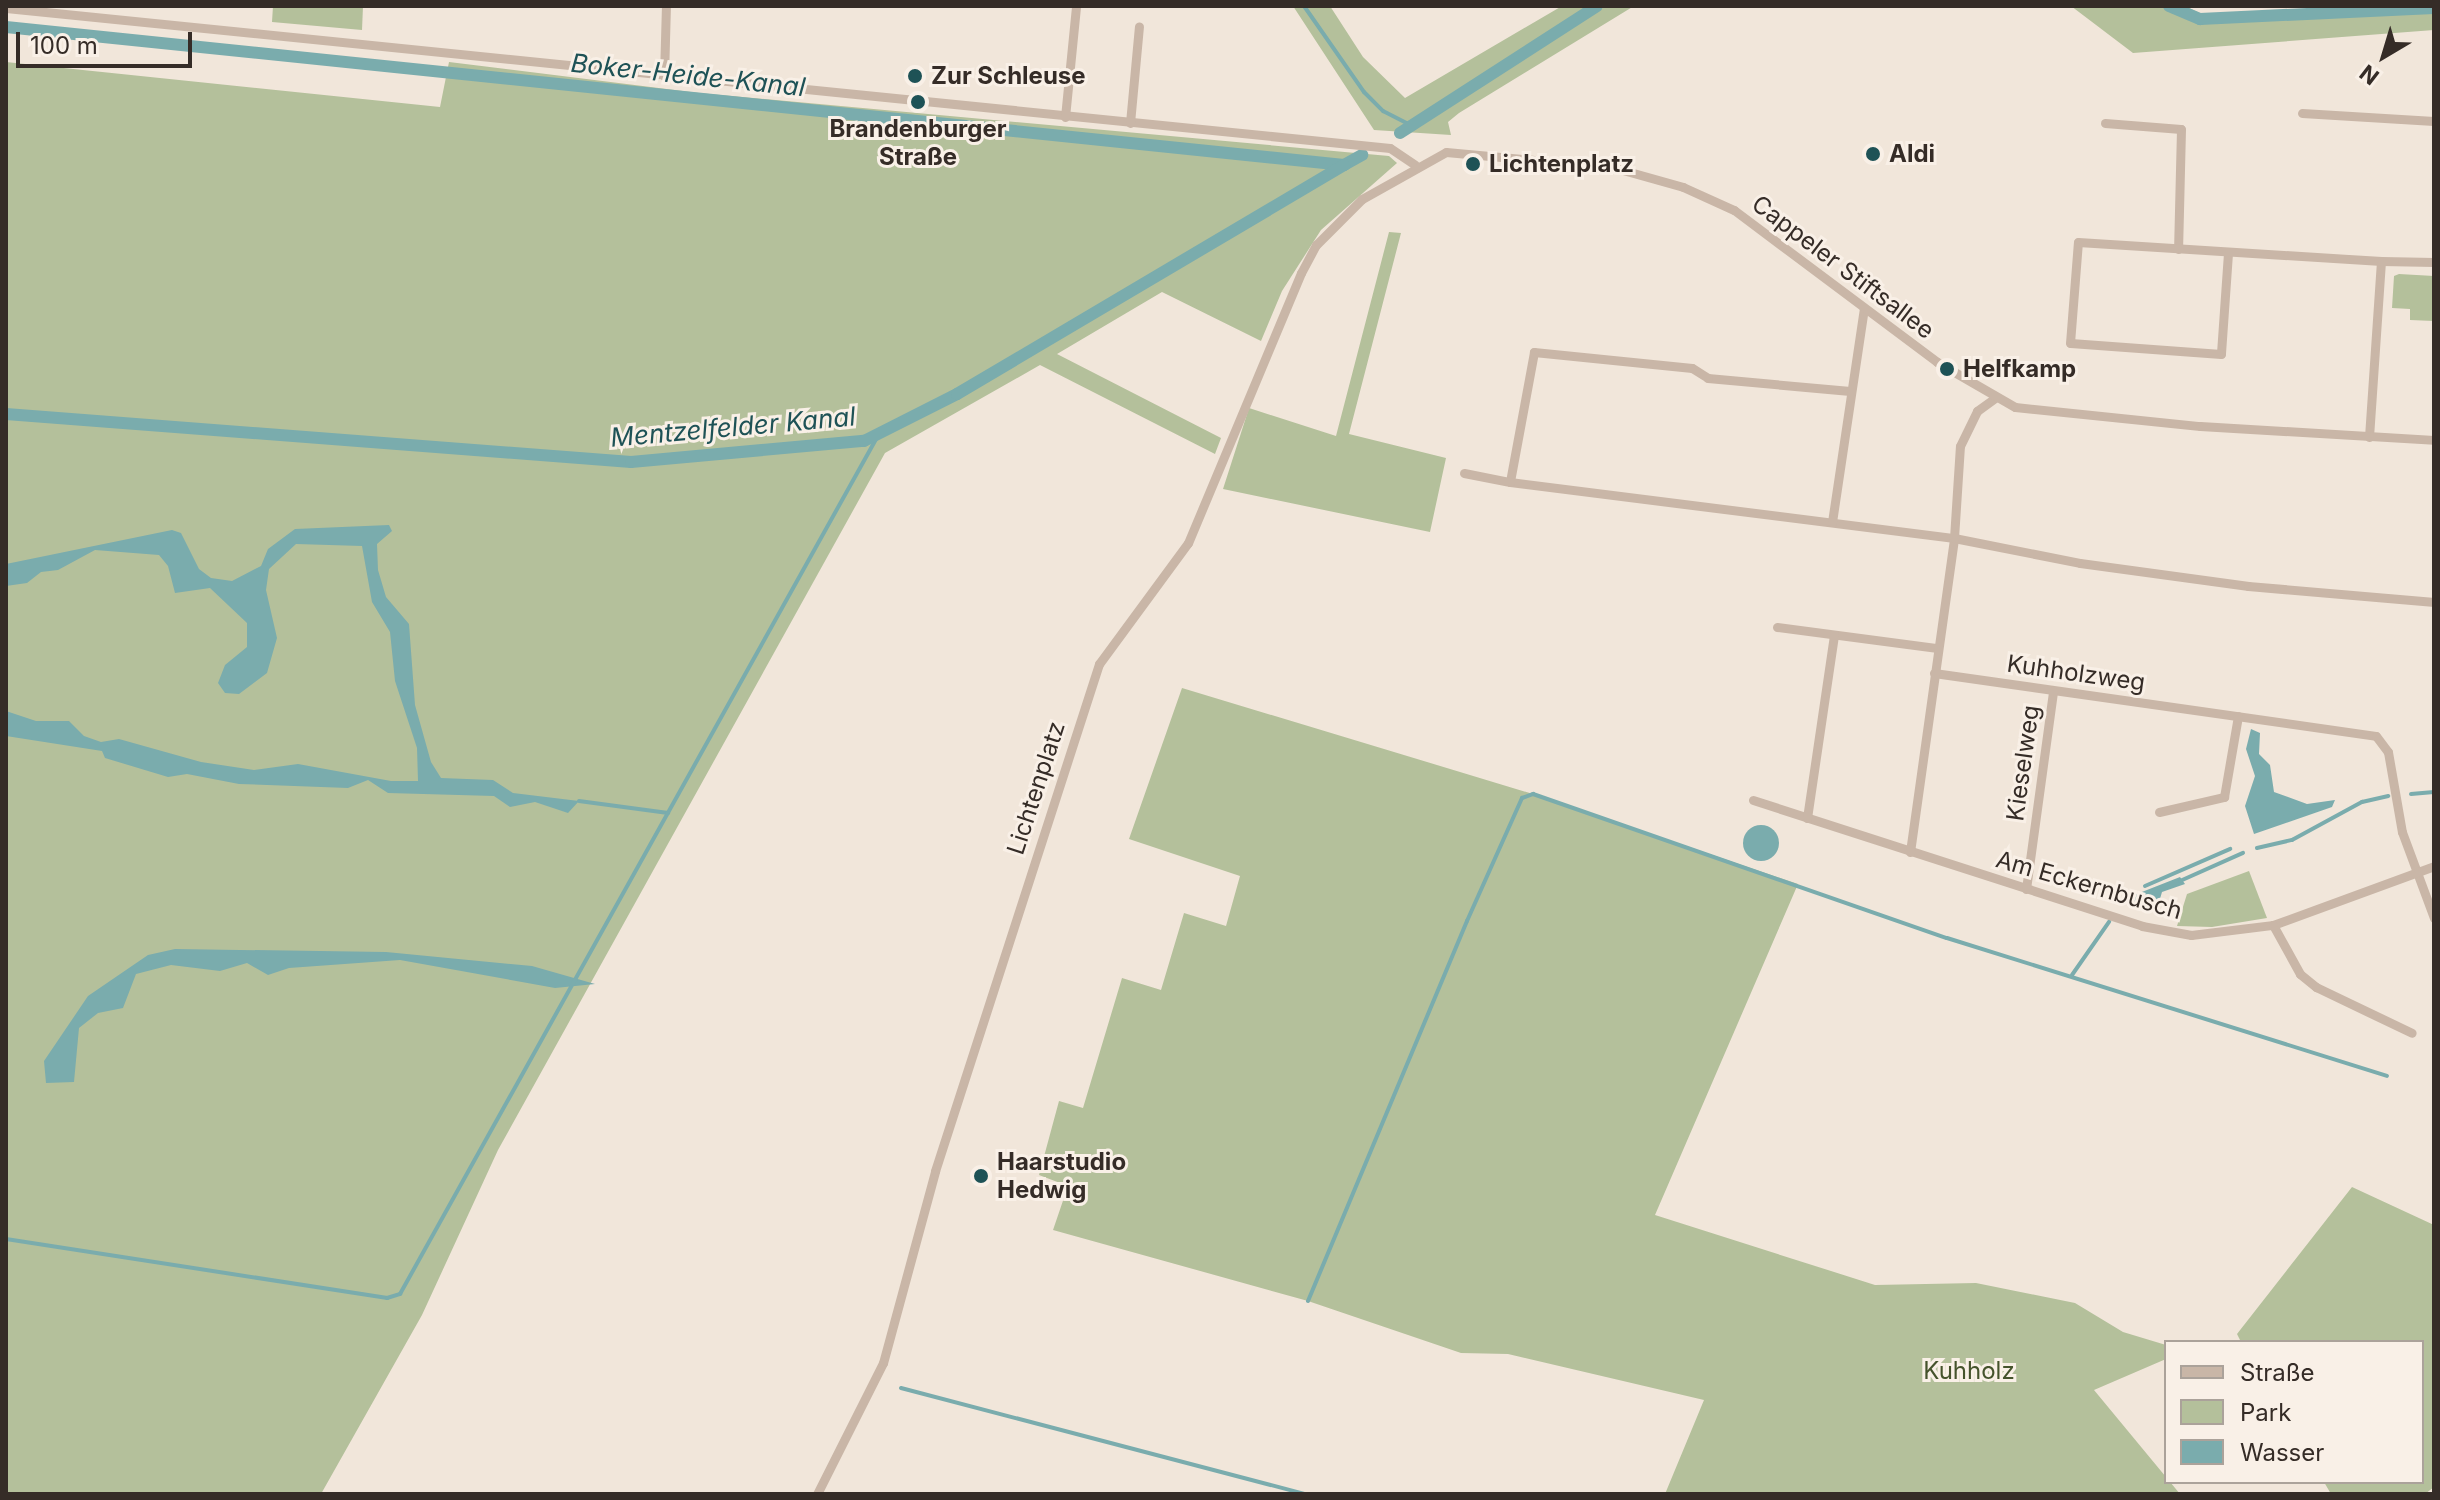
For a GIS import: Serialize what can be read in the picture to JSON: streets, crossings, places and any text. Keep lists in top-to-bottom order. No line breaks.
{"streets":{"street":["Cappeler Stiftsallee","Kuhholzweg","Kieselweg","Lichtenplatz","Am Eckernbusch"]},"crossings":[["Cappeler Stiftsallee","Lichtenplatz"],["Kuhholzweg","Kieselweg"],["Kuhholzweg","Am Eckernbusch"],["Kieselweg","Am Eckernbusch"]],"water":["Boker-Heide-Kanal","Mentzelfelder Kanal"],"parks":["Kuhholz"],"places":["Zur Schleuse","Brandenburger Straße","Aldi","Lichtenplatz","Helfkamp","Haarstudio Hedwig"],"legend":["Straße","Park","Wasser"],"scale_bar":"100 m","north":"bottom left"}
